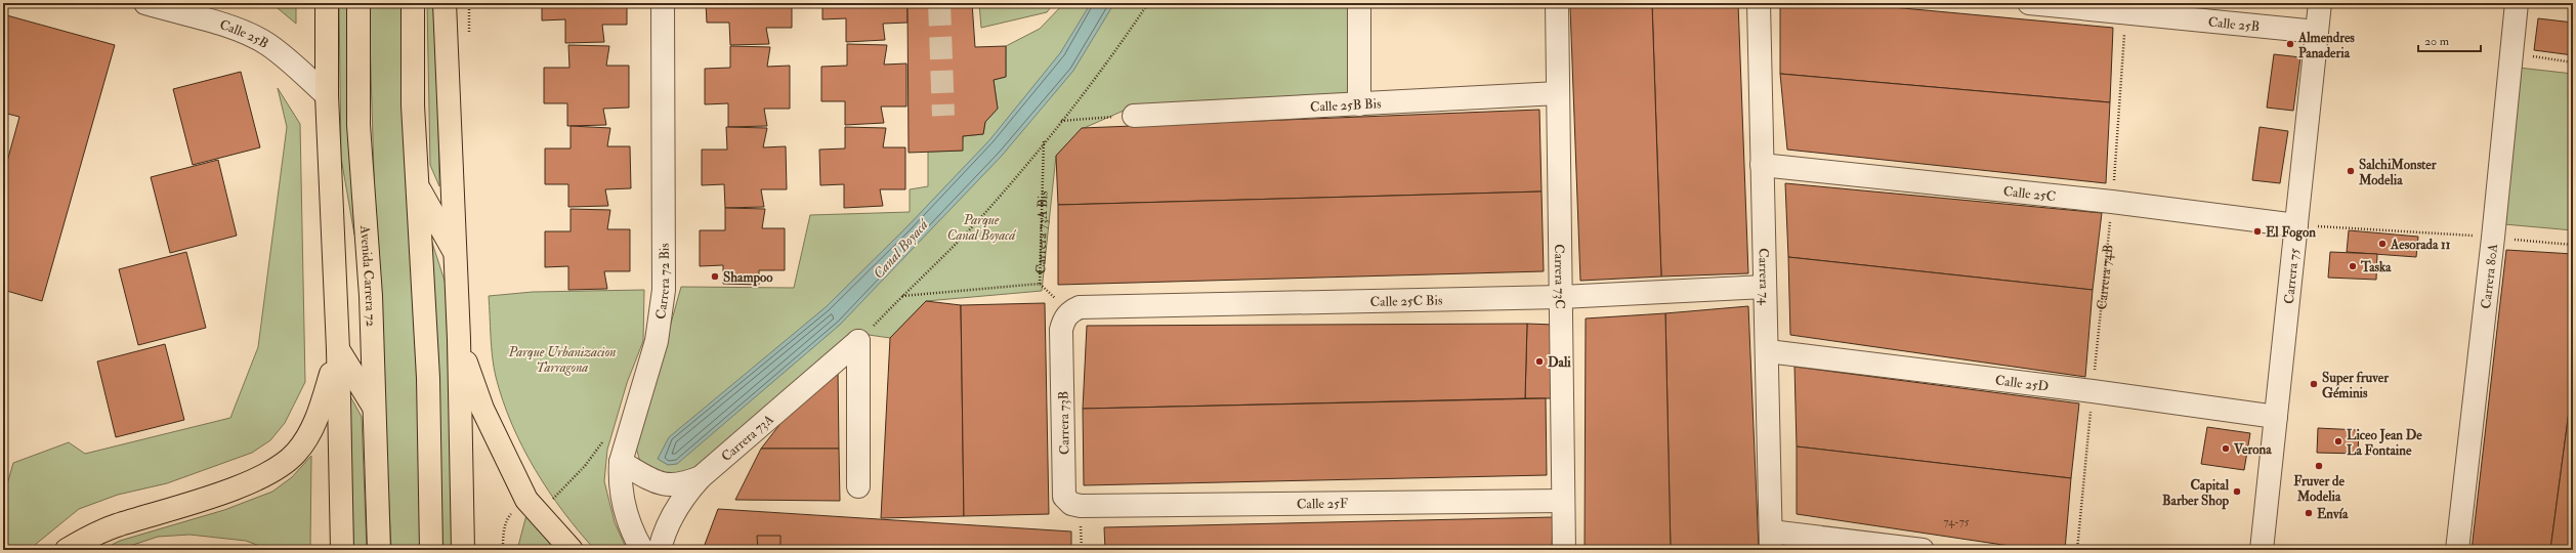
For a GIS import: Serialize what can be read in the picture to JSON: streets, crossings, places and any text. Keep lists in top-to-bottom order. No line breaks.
{"streets":{"highway":["Avenida Carrera 72"],"street":["Calle 25B","Calle 25B Bis","Calle 25C","Carrera 73C","Carrera 74","Carrera 75","Carrera 80A","Carrera 72 Bis","Calle 25C Bis","Calle 25D","Carrera 73B","Carrera 73A","Calle 25F"],"path":["Carrera 73A Bis","Carrera 74B"]},"crossings":[["Calle 25B","Carrera 74B"],["Calle 25B","Carrera 75"],["Calle 25B Bis","Carrera 73C"],["Calle 25C","Carrera 74"],["Calle 25C","Carrera 74B"],["Calle 25C","Carrera 75"],["Carrera 73C","Calle 25C Bis"],["Carrera 73C","Calle 25F"],["Carrera 74","Calle 25C Bis"],["Carrera 74","Calle 25D"],["Carrera 74B","Calle 25D"],["Carrera 75","Calle 25D"],["Carrera 72 Bis","Carrera 73A"],["Calle 25C Bis","Carrera 73B"],["Carrera 73B","Calle 25F"]],"water":["Canal Boyacá"],"parks":["Parque Canal Boyacá","Parque Urbanizacion Tarragona"],"places":["Almendres Panaderia","SalchiMonster Modelia","El Fogon","Aesorada 11","Taska","Shampoo","Dali","Super fruver Géminis","Liceo Jean De La Fontaine","Verona","Fruver de Modelia","Capital Barber Shop","Envía"],"house_numbers":["74-75"],"scale_bar":"20 m"}
